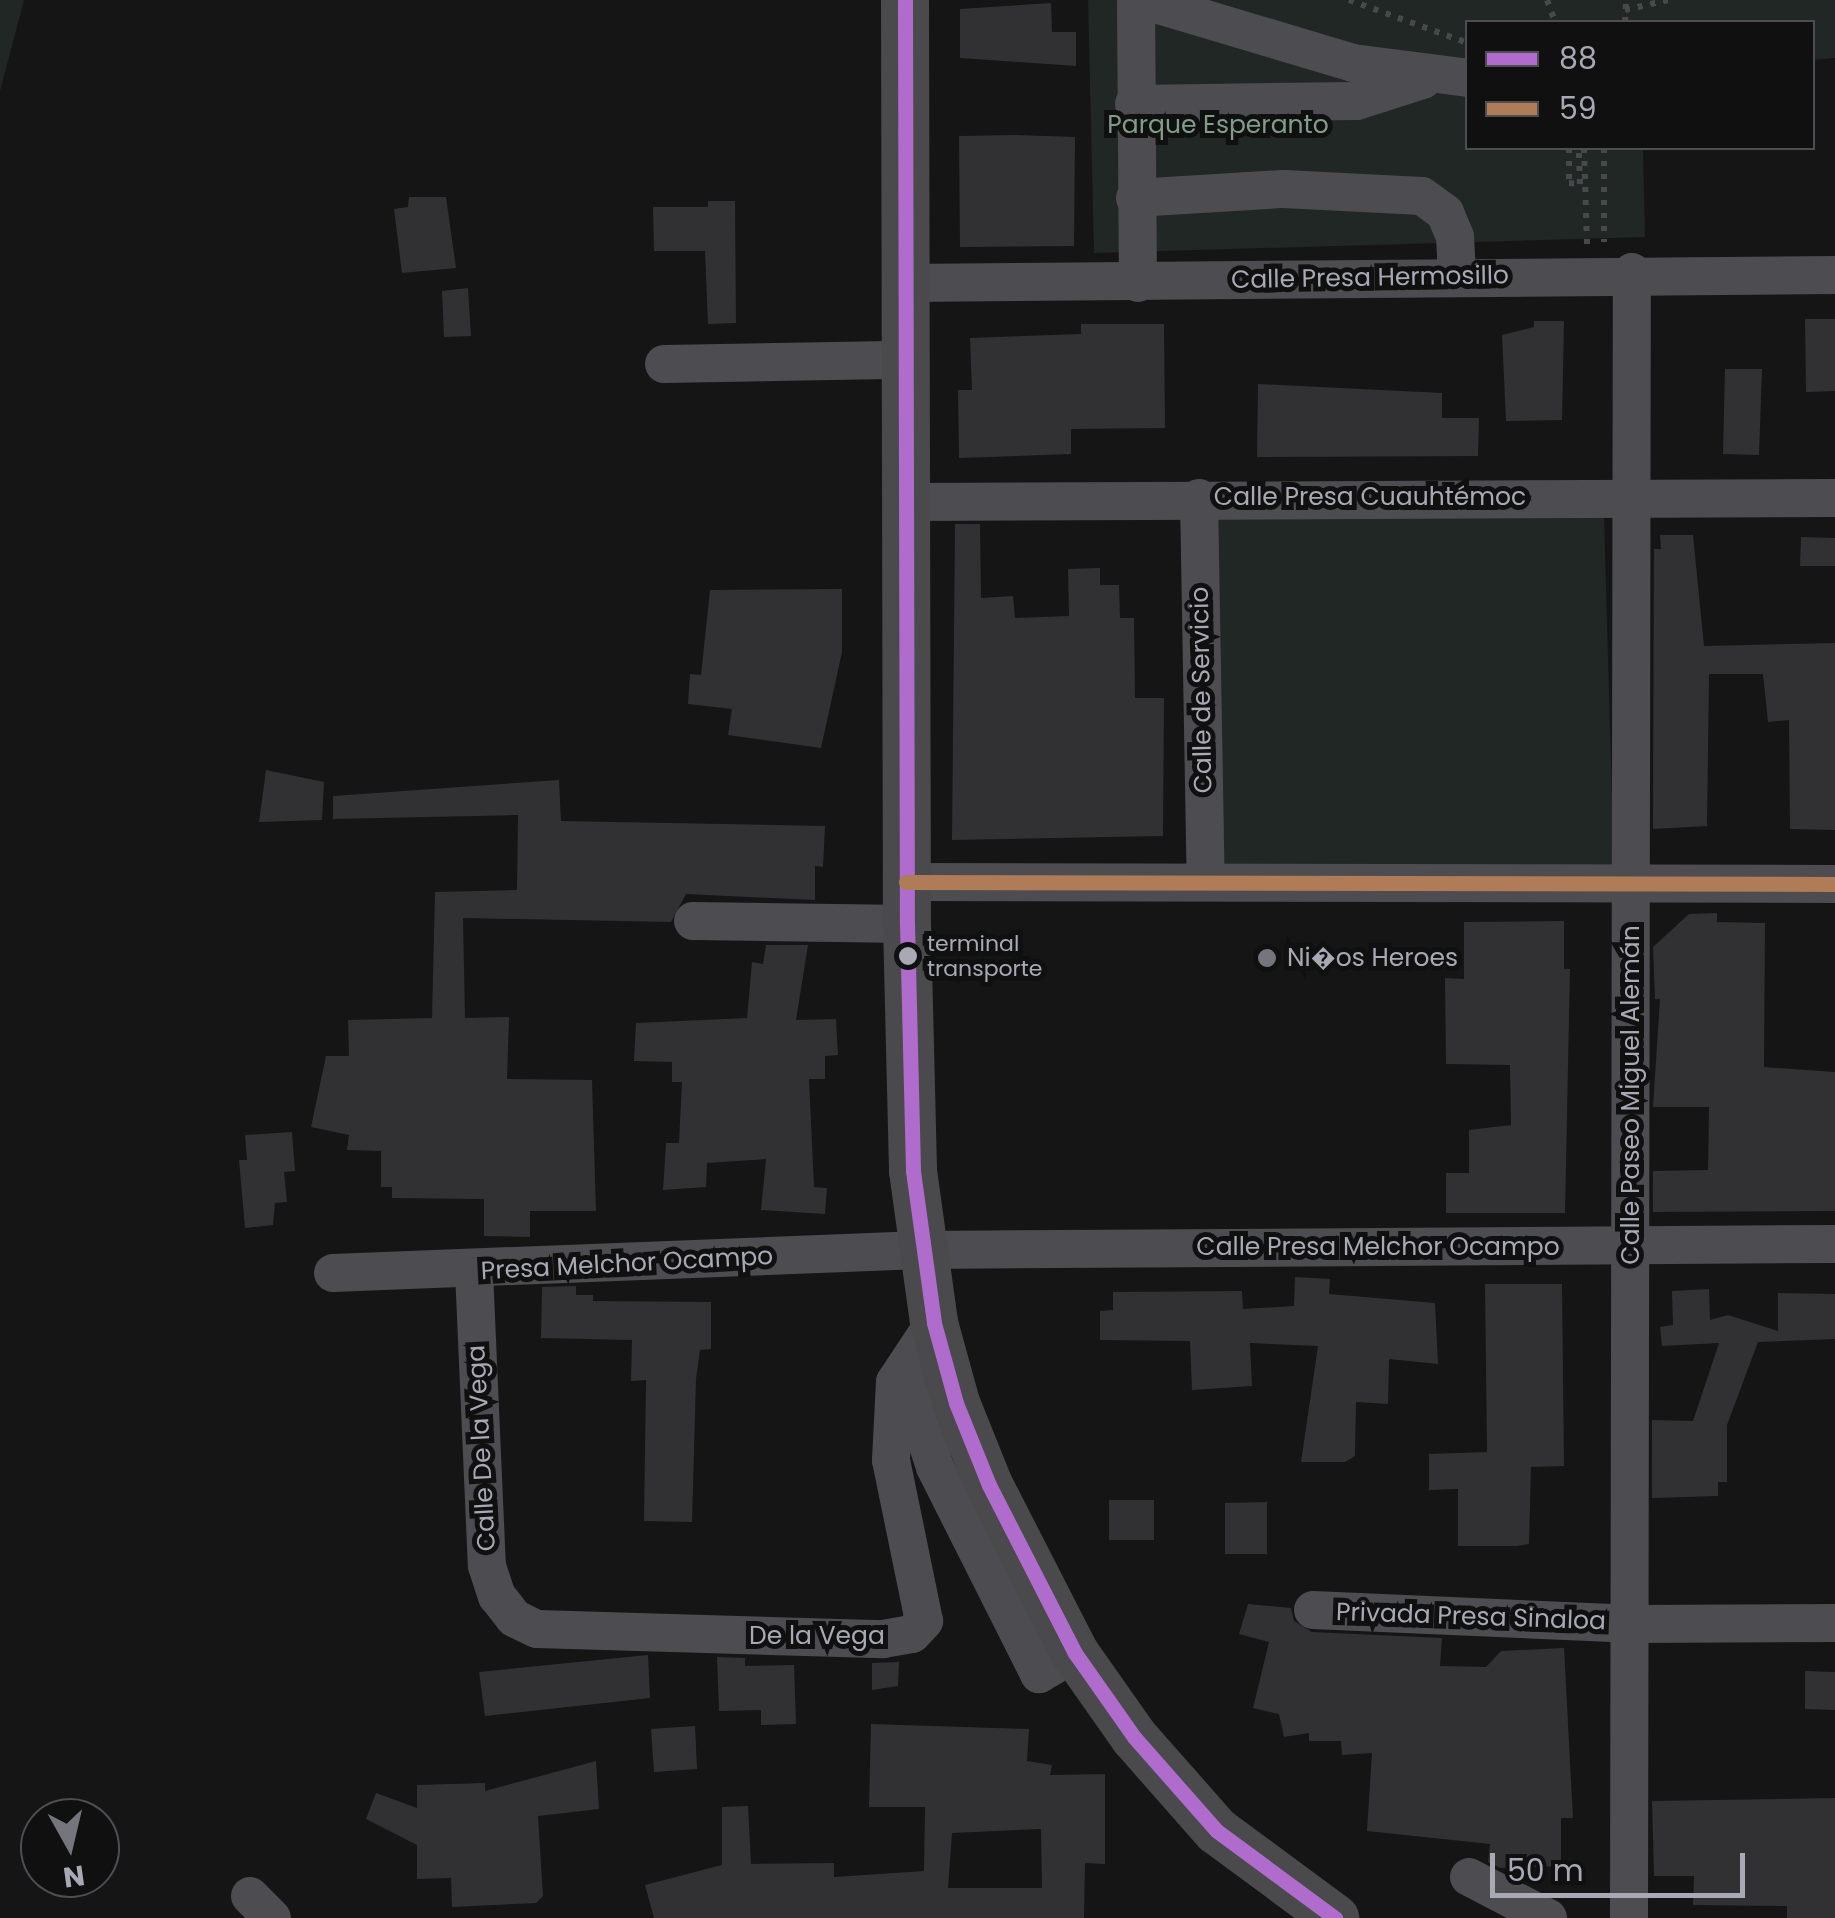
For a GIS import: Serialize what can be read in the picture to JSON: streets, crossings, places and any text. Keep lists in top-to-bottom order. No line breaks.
{"streets":{"street":["Calle Presa Hermosillo","Calle Presa Cuauhtémoc","Calle de Servicio","Calle Paseo Miguel Alemán","Calle Presa Melchor Ocampo","Presa Melchor Ocampo","Calle De la Vega","Privada Presa Sinaloa","De la Vega"]},"crossings":[["Calle Presa Hermosillo","Calle Paseo Miguel Alemán"],["Calle Presa Cuauhtémoc","Calle de Servicio"],["Calle Presa Cuauhtémoc","Calle Paseo Miguel Alemán"],["Calle Paseo Miguel Alemán","Calle Presa Melchor Ocampo"],["Calle Paseo Miguel Alemán","Privada Presa Sinaloa"],["Calle Presa Melchor Ocampo","Presa Melchor Ocampo"],["Presa Melchor Ocampo","Calle De la Vega"],["Calle De la Vega","De la Vega"]],"parks":["Parque Esperanto"],"places":["terminal transporte","Ni�os Heroes"],"lines":["transit line 88","transit line 59"],"legend":["88","59"],"scale_bar":"50 m","north":"bottom"}
